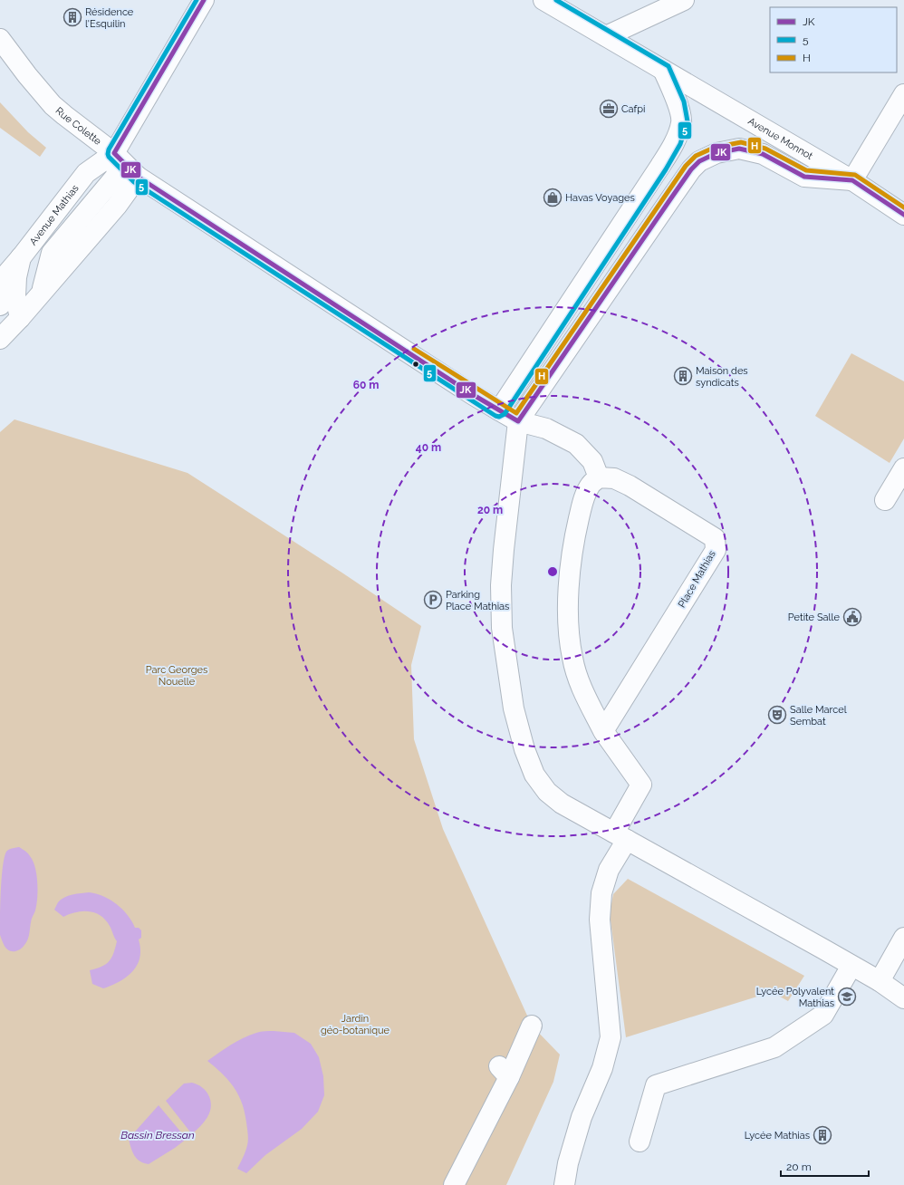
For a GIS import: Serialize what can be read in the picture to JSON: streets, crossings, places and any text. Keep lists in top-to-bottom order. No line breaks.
{"streets":{"main road":["Rue Colette","Avenue Monnot","Avenue Mathias","Place Mathias"]},"crossings":[["Rue Colette","Avenue Mathias"]],"water":["Bassin Bressan"],"parks":["Parc Georges Nouelle","Jardin géo-botanique"],"places":{"building":["Résidence l'Esquilin","Maison des syndicats","Lycée Mathias"],"office":["Cafpi"],"shop":["Havas Voyages"],"parking":["Parking Place Mathias"],"public building":["Petite Salle"],"theatre":["Salle Marcel Sembat"],"school or university":["Lycée Polyvalent Mathias"]},"lines":["transit line JK","transit line 5","transit line H"],"legend":["JK","5","H"],"scale_bar":"20 m","rings":["60 m","40 m","20 m"]}
